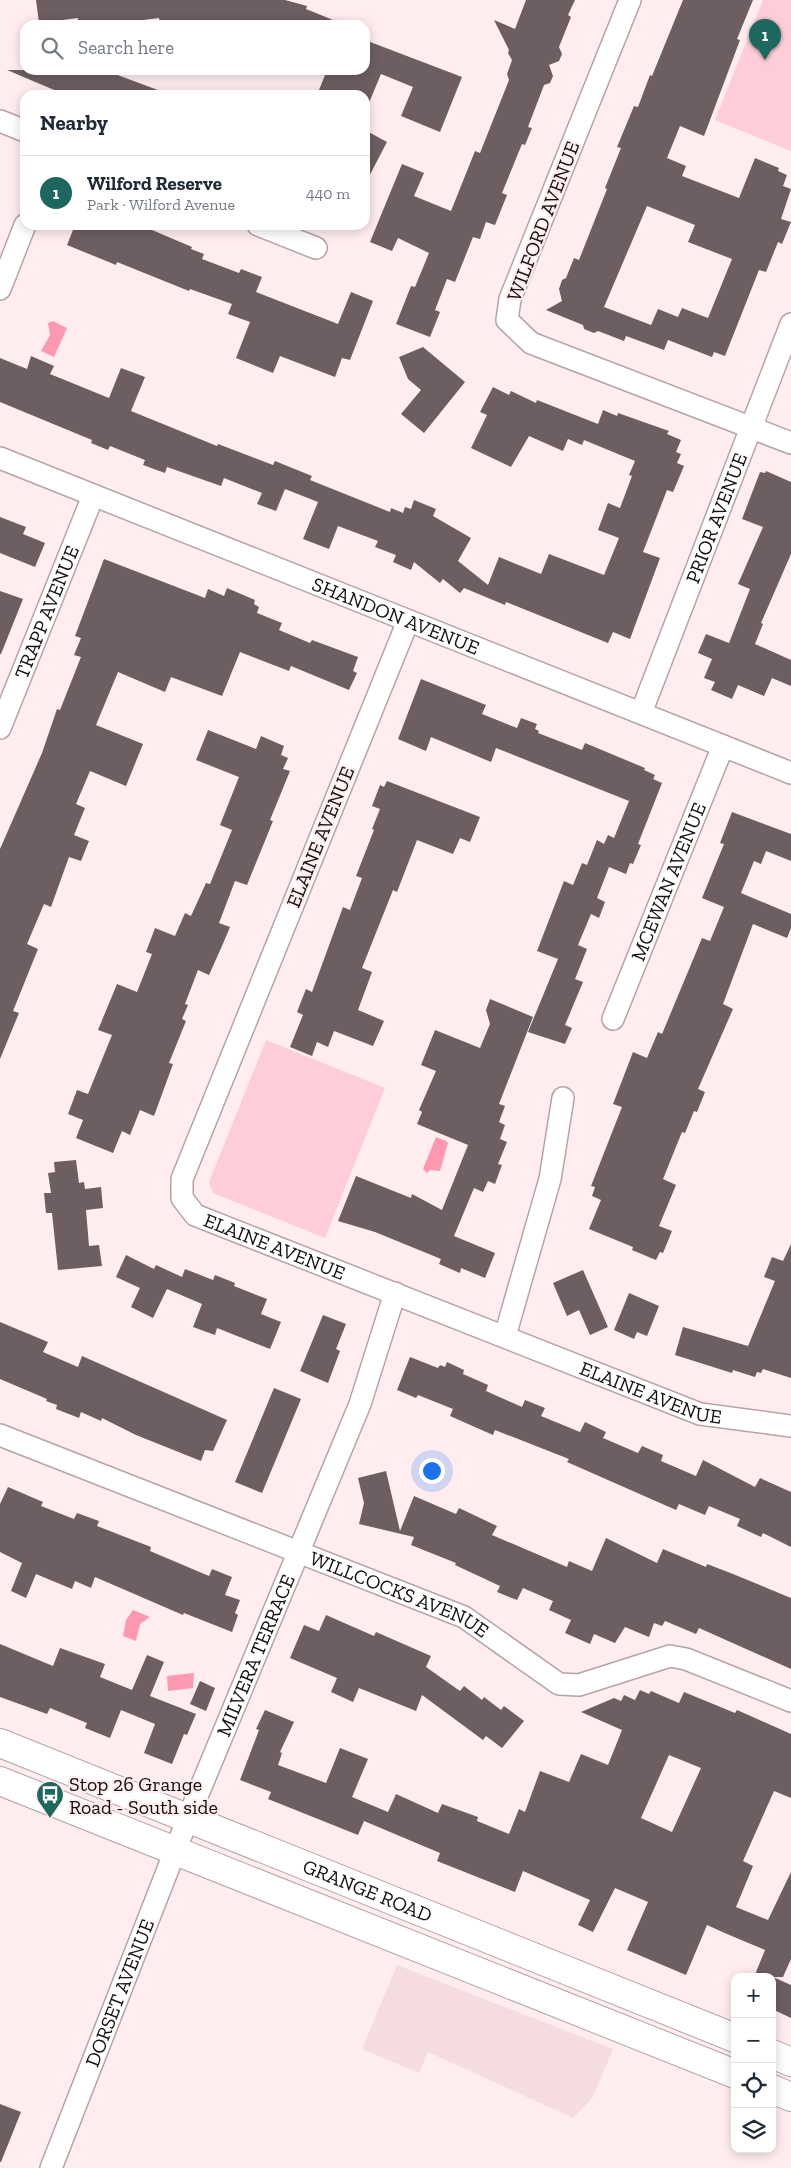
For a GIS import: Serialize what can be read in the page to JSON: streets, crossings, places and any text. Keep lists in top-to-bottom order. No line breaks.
{"streets":{"main road":["GRANGE ROAD"],"street":["WILFORD AVENUE","PRIOR AVENUE","TRAPP AVENUE","SHANDON AVENUE","ELAINE AVENUE","MCEWAN AVENUE","WILLCOCKS AVENUE","MILVERA TERRACE","DORSET AVENUE"]},"crossings":[["WILFORD AVENUE","PRIOR AVENUE"],["PRIOR AVENUE","SHANDON AVENUE"],["TRAPP AVENUE","SHANDON AVENUE"],["SHANDON AVENUE","ELAINE AVENUE"],["SHANDON AVENUE","MCEWAN AVENUE"],["ELAINE AVENUE","MILVERA TERRACE"],["WILLCOCKS AVENUE","MILVERA TERRACE"],["MILVERA TERRACE","GRANGE ROAD"],["MILVERA TERRACE","DORSET AVENUE"],["GRANGE ROAD","DORSET AVENUE"]],"places":{"bus stop":["Stop 26 Grange Road - South side"]},"page":{"pins":"1","search":"Search here","heading":"Nearby","list":[{"mark":"1","name":"Wilford Reserve","note":"Park · Wilford Avenue","value":"440 m"}],"map_buttons":["+","−"]}}
